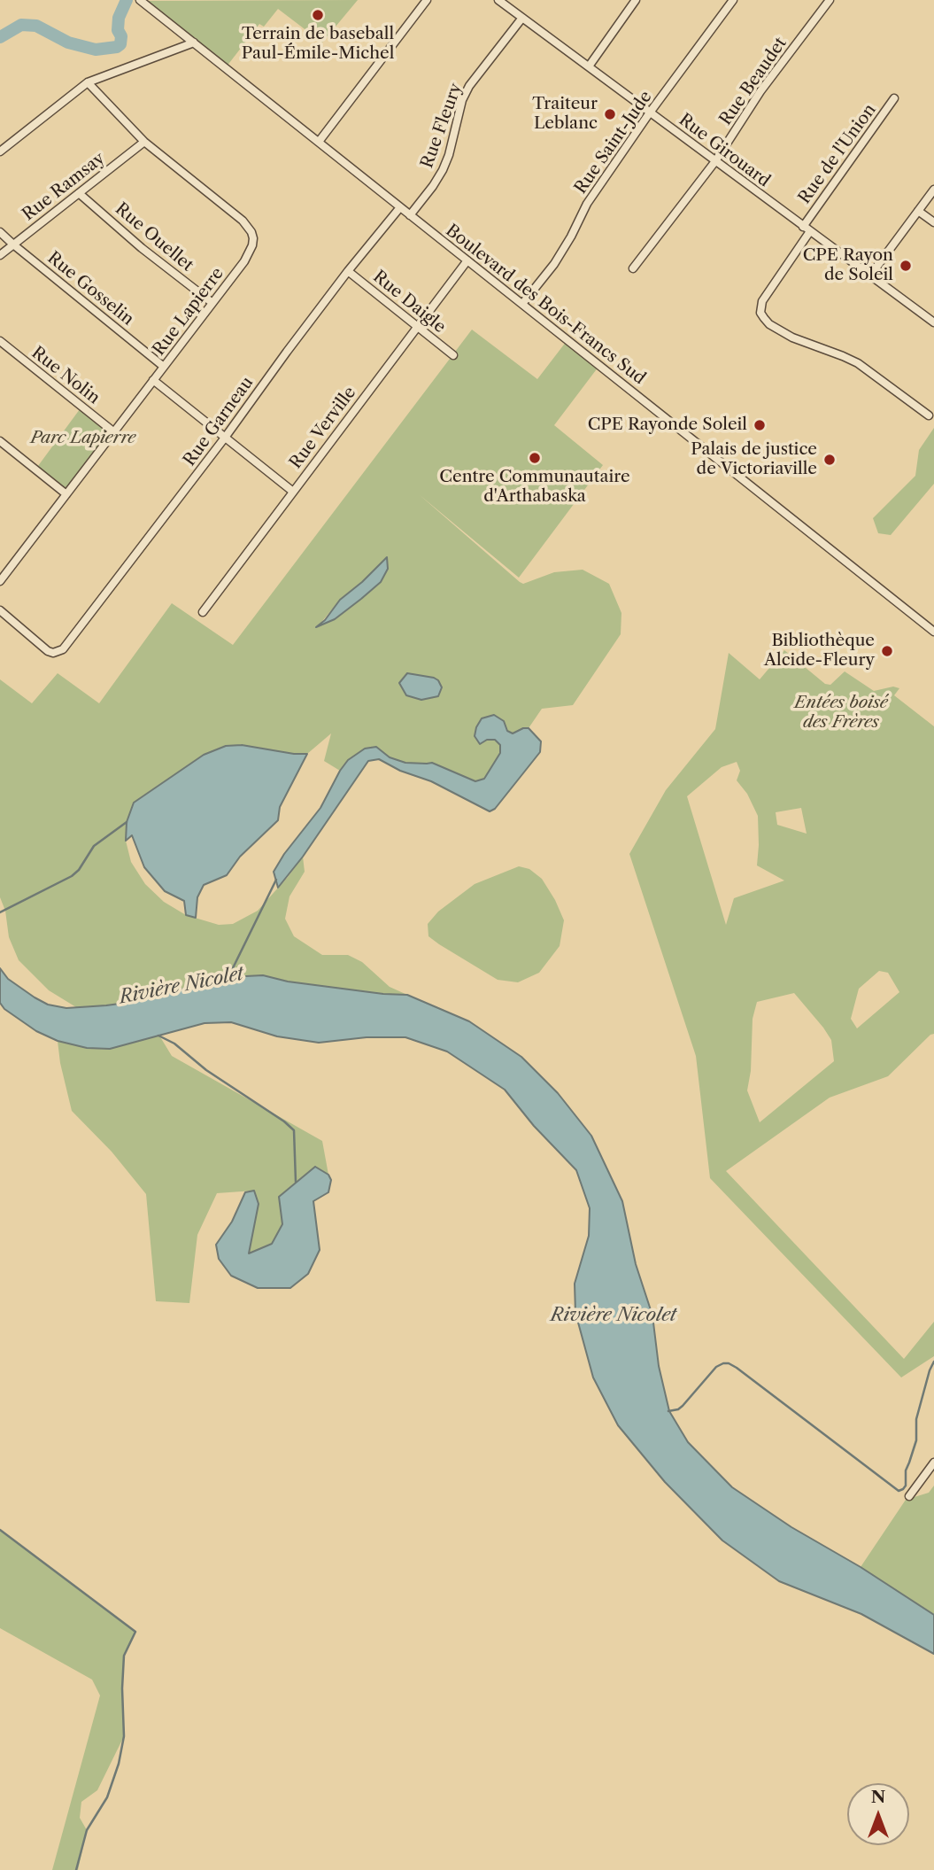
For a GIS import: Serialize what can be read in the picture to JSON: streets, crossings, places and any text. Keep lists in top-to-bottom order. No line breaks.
{"streets":{"street":["Rue Beaudet","Rue Fleury","Rue Saint-Jude","Rue Girouard","Rue de l'Union","Rue Ramsay","Rue Ouellet","Rue Gosselin","Rue Daigle","Boulevard des Bois-Francs Sud","Rue Lapierre","Rue Nolin","Rue Garneau","Rue Verville"]},"crossings":[["Rue Beaudet","Rue Girouard"],["Rue Fleury","Rue Girouard"],["Rue Fleury","Boulevard des Bois-Francs Sud"],["Rue Saint-Jude","Rue Girouard"],["Rue Saint-Jude","Boulevard des Bois-Francs Sud"],["Rue Girouard","Rue de l'Union"],["Rue Ramsay","Rue Ouellet"],["Rue Ramsay","Rue Gosselin"],["Rue Ramsay","Rue Lapierre"],["Rue Ouellet","Rue Lapierre"],["Rue Gosselin","Rue Lapierre"],["Rue Daigle","Rue Garneau"],["Rue Daigle","Rue Verville"],["Boulevard des Bois-Francs Sud","Rue Garneau"],["Boulevard des Bois-Francs Sud","Rue Verville"],["Rue Lapierre","Rue Nolin"]],"water":["Rivière Nicolet"],"parks":["Parc Lapierre","Entées boisé des Frères"],"places":["Terrain de baseball Paul-Émile-Michel","Traiteur Leblanc","CPE Rayon de Soleil","CPE Rayonde Soleil","Centre Communautaire d'Arthabaska","Palais de justice de Victoriaville","Bibliothèque Alcide-Fleury"],"north":"top"}
